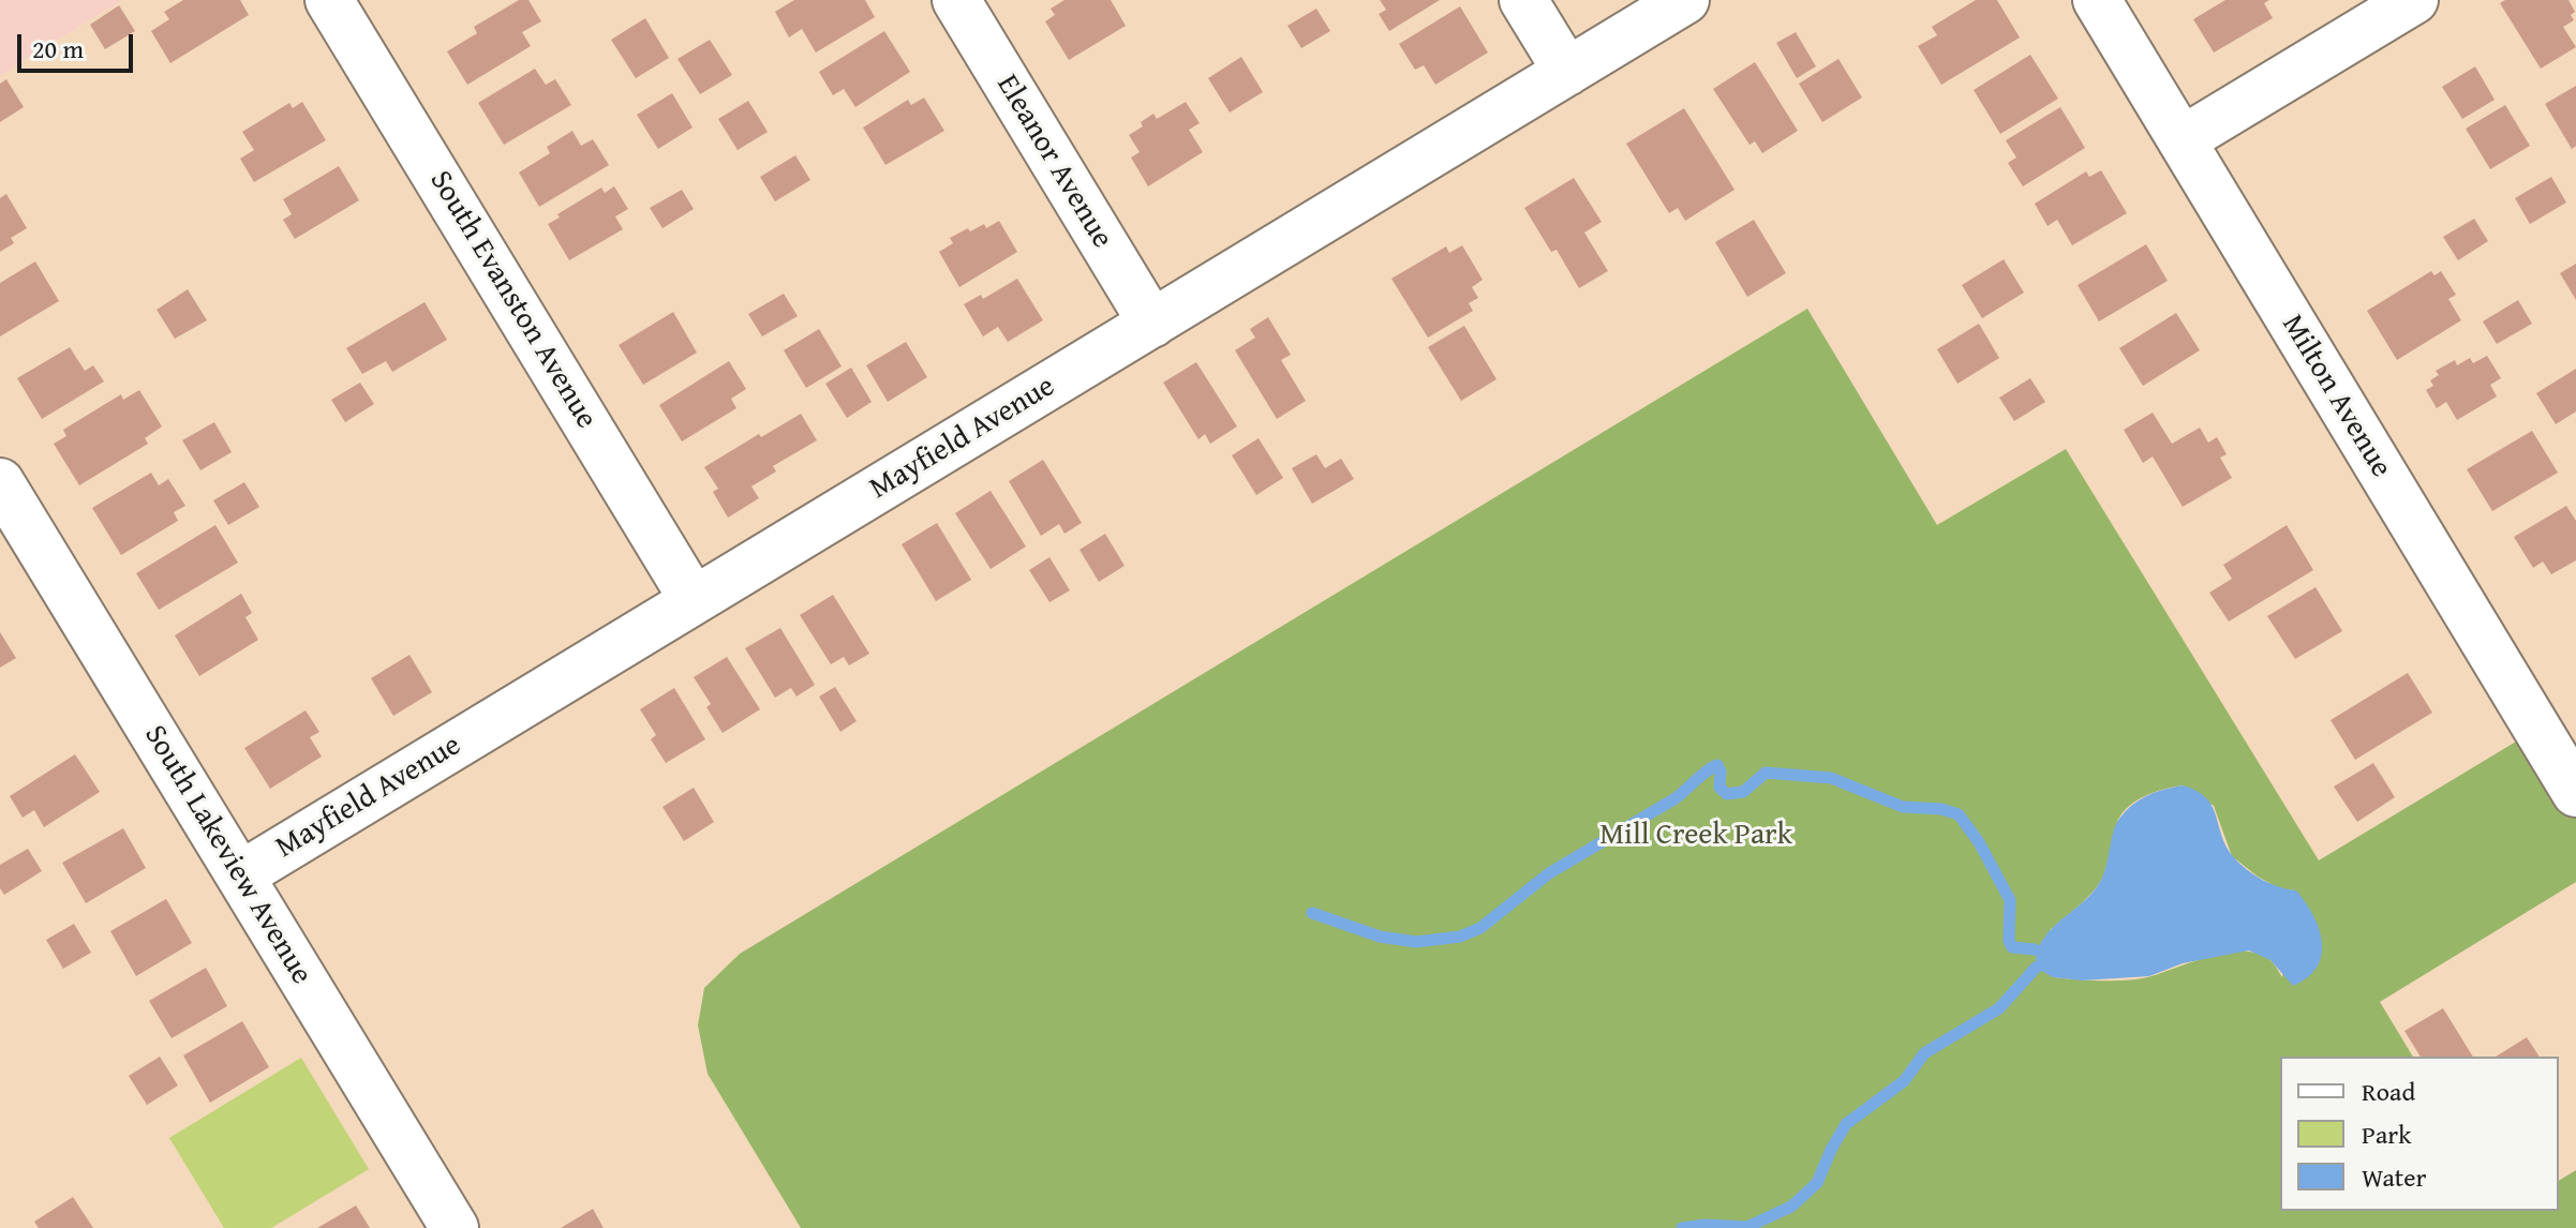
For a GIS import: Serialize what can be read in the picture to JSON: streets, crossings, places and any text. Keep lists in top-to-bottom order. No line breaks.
{"streets":{"street":["Eleanor Avenue","South Evanston Avenue","Milton Avenue","Mayfield Avenue","South Lakeview Avenue"]},"crossings":[["Eleanor Avenue","Mayfield Avenue"],["South Evanston Avenue","Mayfield Avenue"],["Mayfield Avenue","South Lakeview Avenue"]],"parks":["Mill Creek Park"],"legend":["Road","Park","Water"],"scale_bar":"20 m"}
